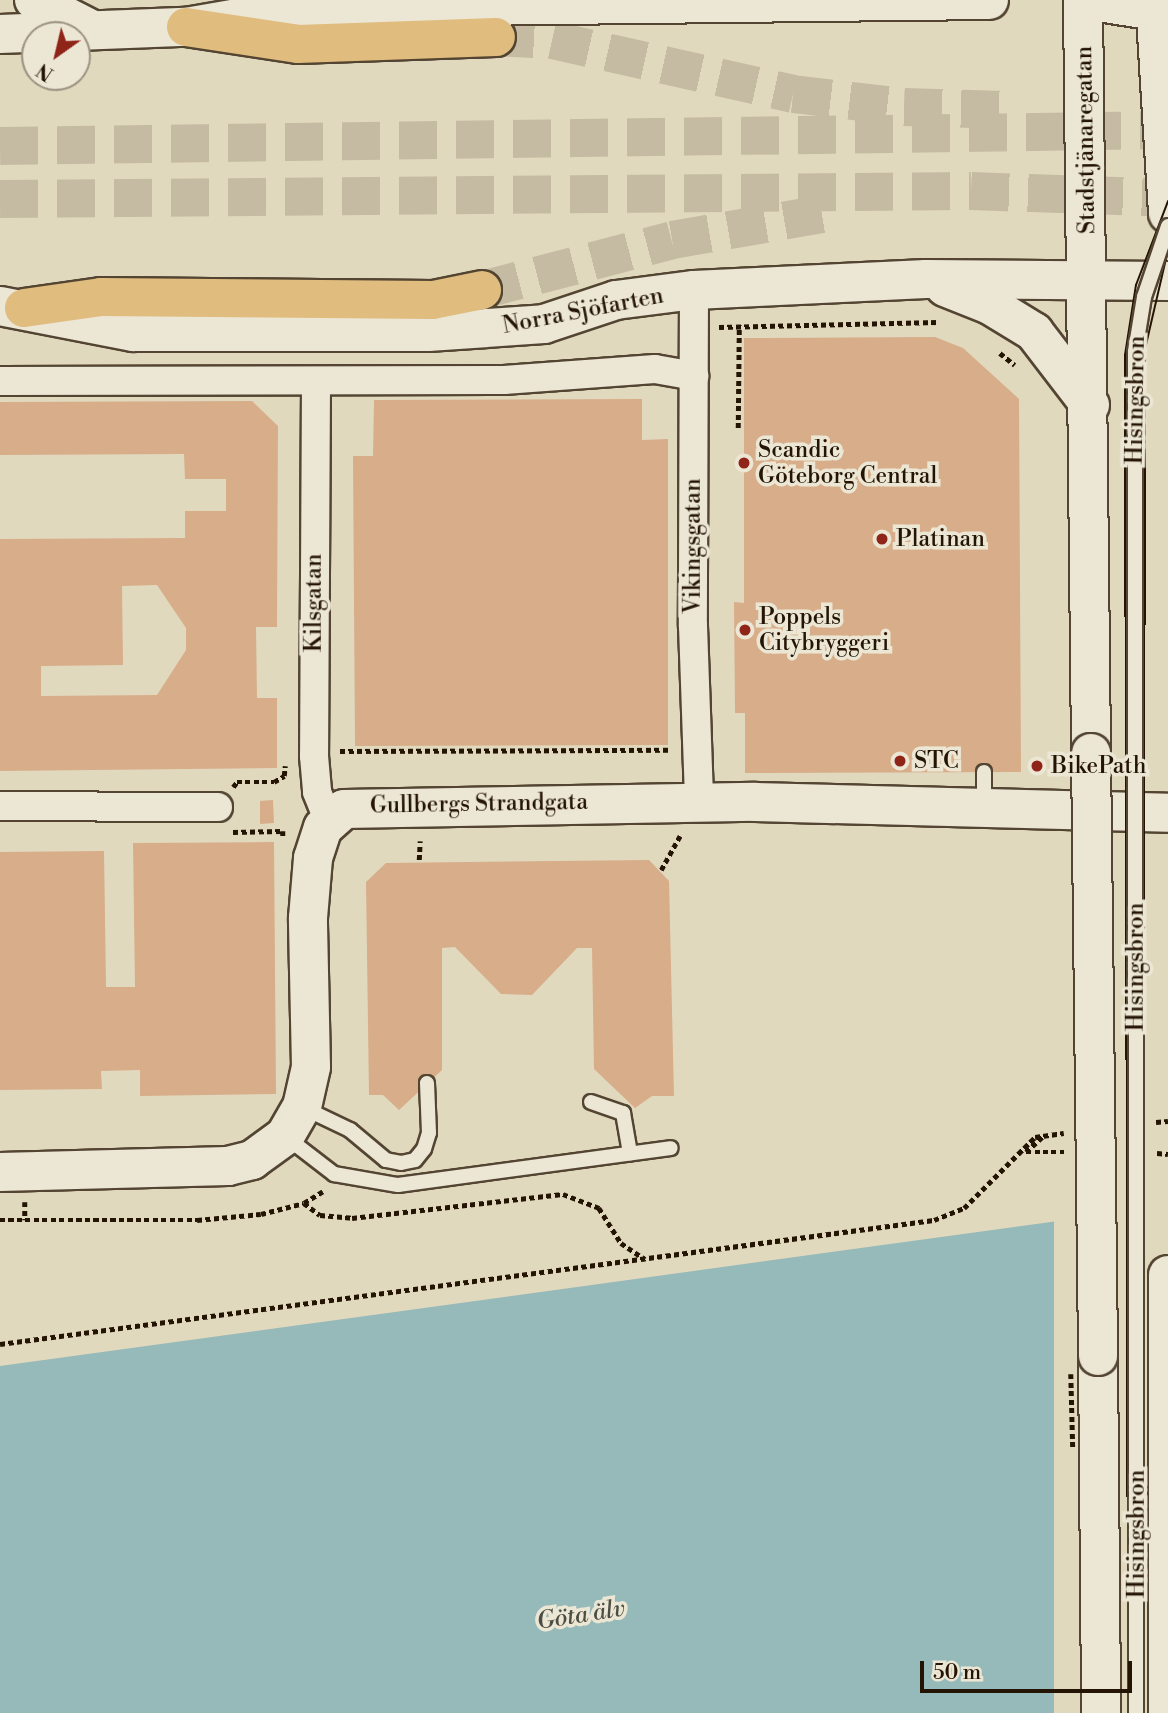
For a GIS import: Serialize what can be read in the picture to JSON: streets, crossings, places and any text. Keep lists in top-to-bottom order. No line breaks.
{"streets":{"main road":["Stadstjänaregatan","Norra Sjöfarten","Hisingsbron","Gullbergs Strandgata"],"street":["Vikingsgatan","Kilsgatan"]},"crossings":[["Stadstjänaregatan","Norra Sjöfarten"],["Stadstjänaregatan","Hisingsbron"],["Norra Sjöfarten","Hisingsbron"],["Norra Sjöfarten","Vikingsgatan"],["Vikingsgatan","Gullbergs Strandgata"],["Kilsgatan","Gullbergs Strandgata"]],"water":["Göta älv"],"places":["Scandic Göteborg Central","Platinan","Poppels Citybryggeri","STC","BikePath"],"scale_bar":"50 m","north":"bottom left"}
